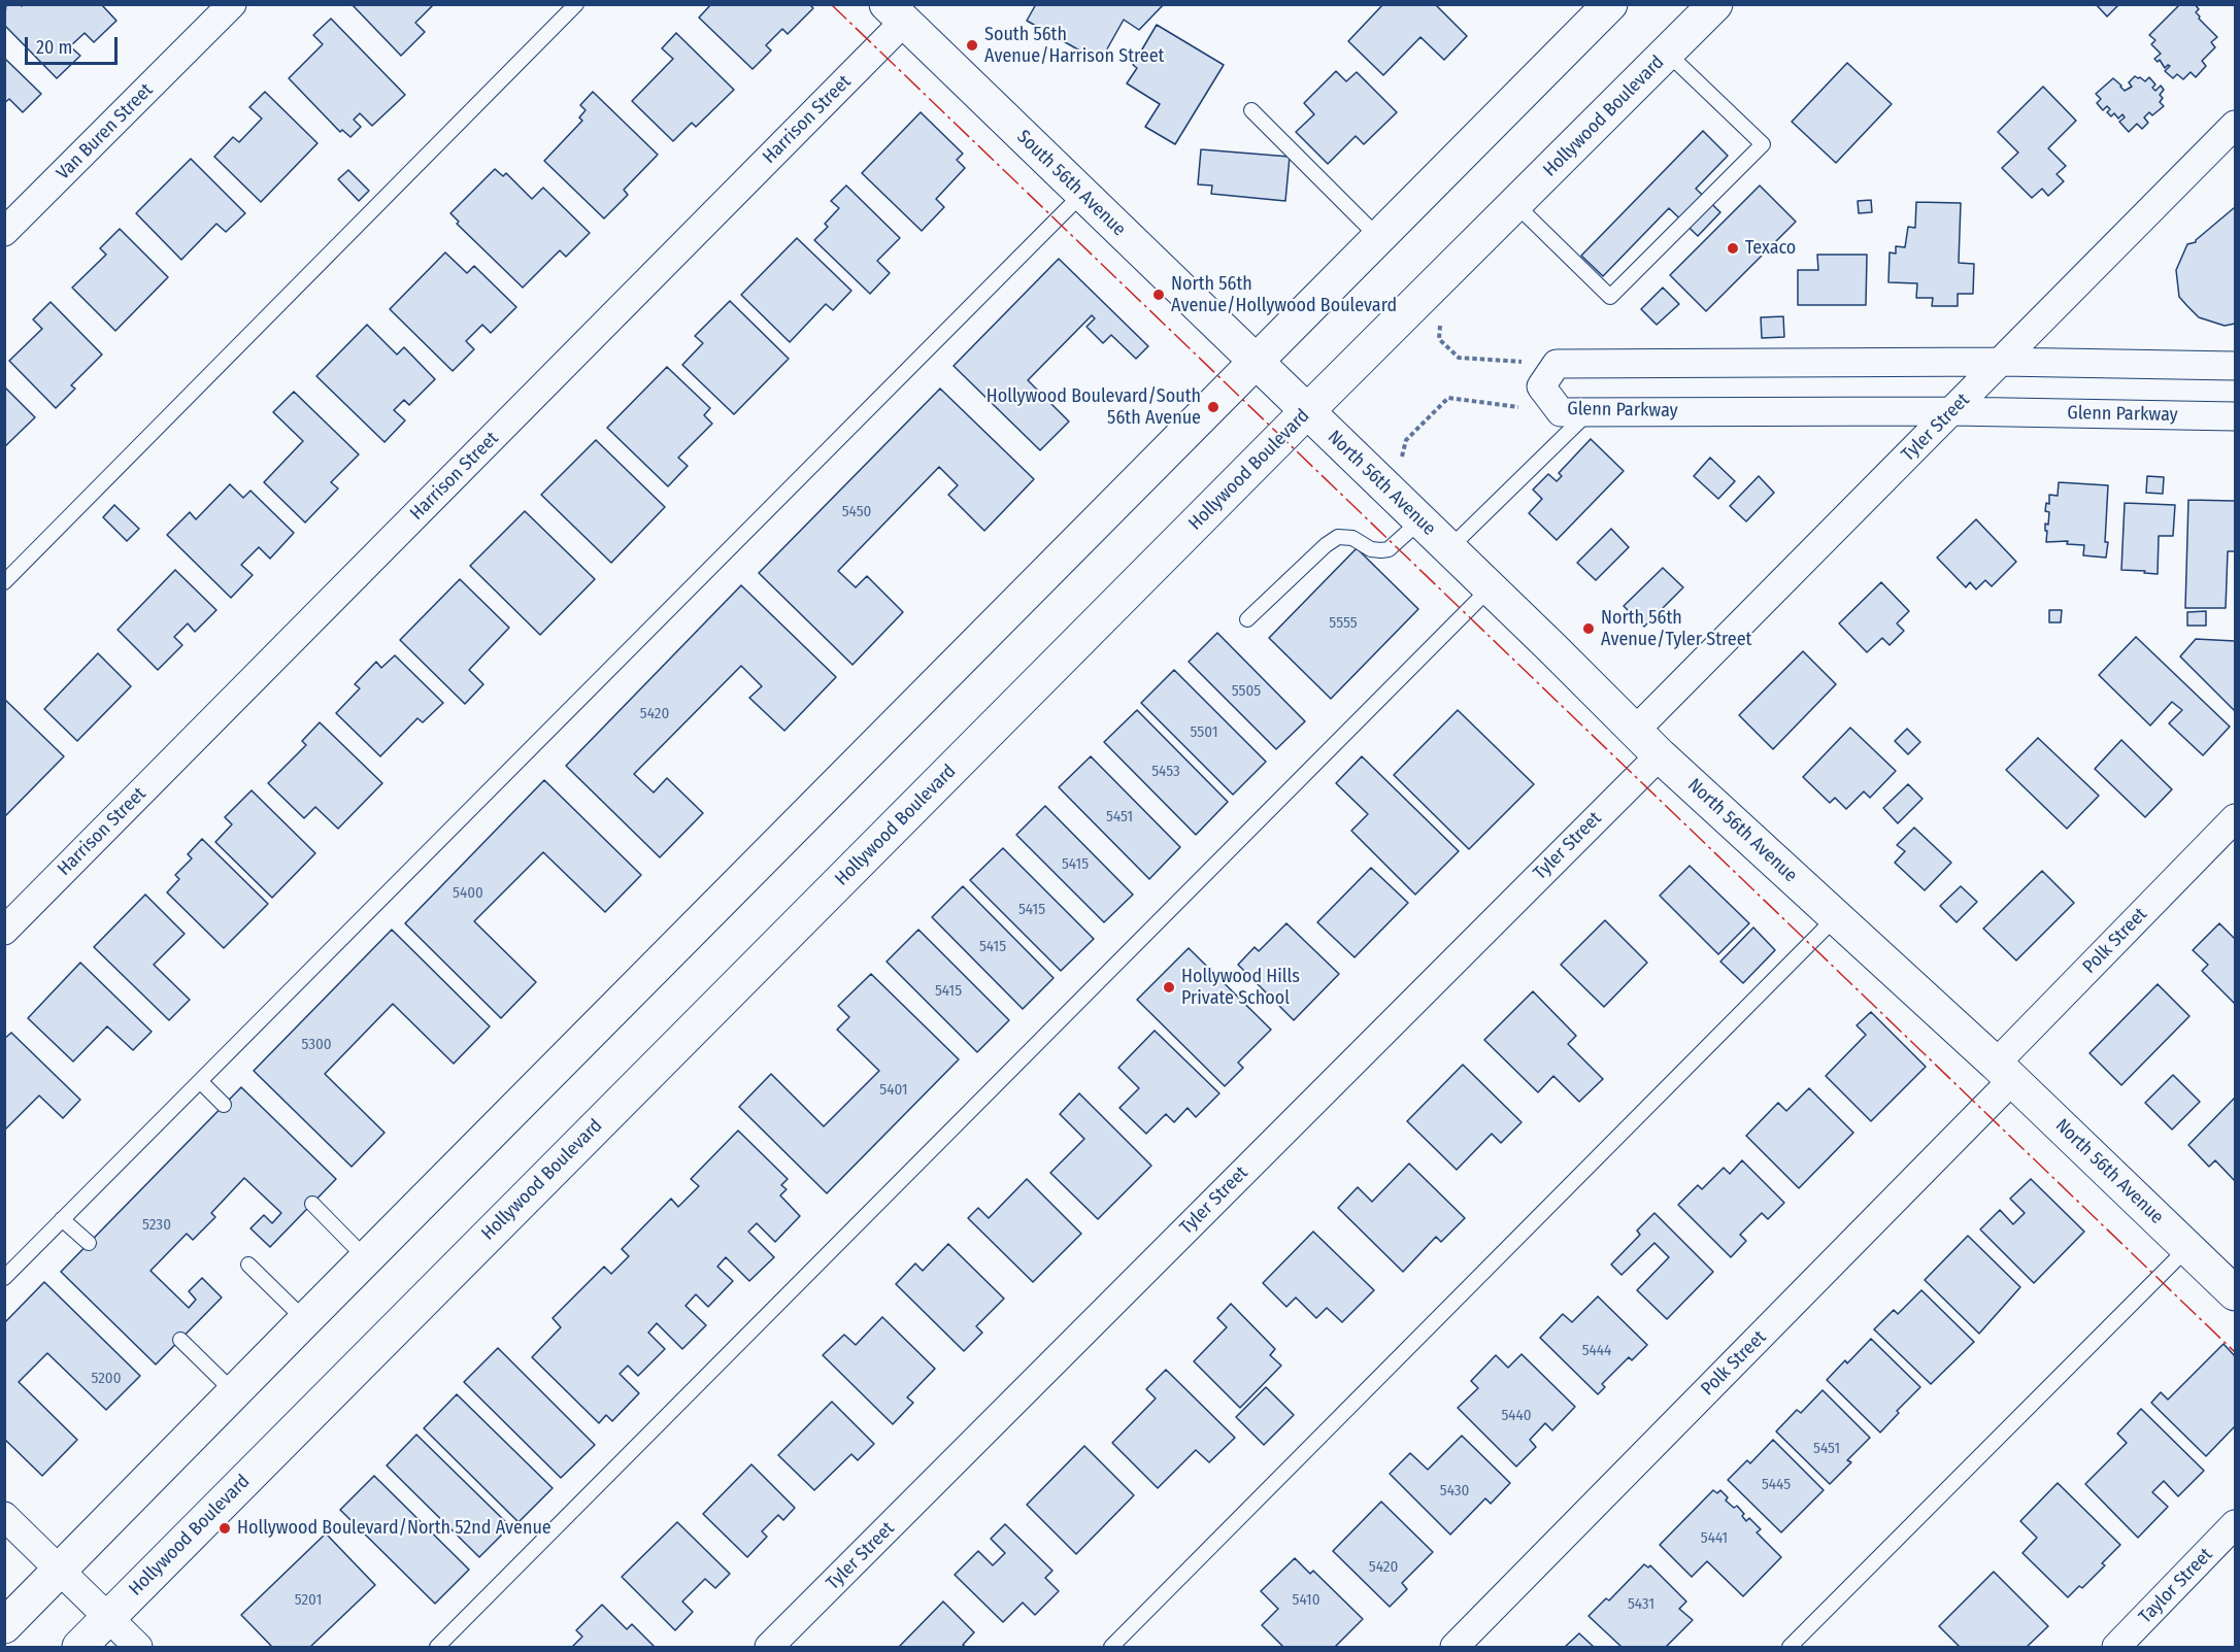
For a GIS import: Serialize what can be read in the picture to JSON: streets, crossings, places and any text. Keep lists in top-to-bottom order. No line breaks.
{"streets":{"main road":["Hollywood Boulevard","South 56th Avenue","North 56th Avenue"],"street":["Harrison Street","Van Buren Street","Glenn Parkway","Tyler Street","Polk Street","Taylor Street"]},"crossings":[["Hollywood Boulevard","North 56th Avenue"],["Harrison Street","South 56th Avenue"],["South 56th Avenue","North 56th Avenue"],["Glenn Parkway","Tyler Street"],["Tyler Street","North 56th Avenue"],["North 56th Avenue","Polk Street"]],"places":["South 56th Avenue/Harrison Street","Texaco","North 56th Avenue/Hollywood Boulevard","Hollywood Boulevard/South 56th Avenue","North 56th Avenue/Tyler Street","Hollywood Hills Private School","Hollywood Boulevard/North 52nd Avenue"],"house_numbers":["5450","5555","5505","5420","5501","5453","5451","5415","5400","5415","5415","5415","5300","5401","5230","5444","5200","5440","5451","5445","5430","5441","5420","5201","5410","5431"],"scale_bar":"20 m"}
